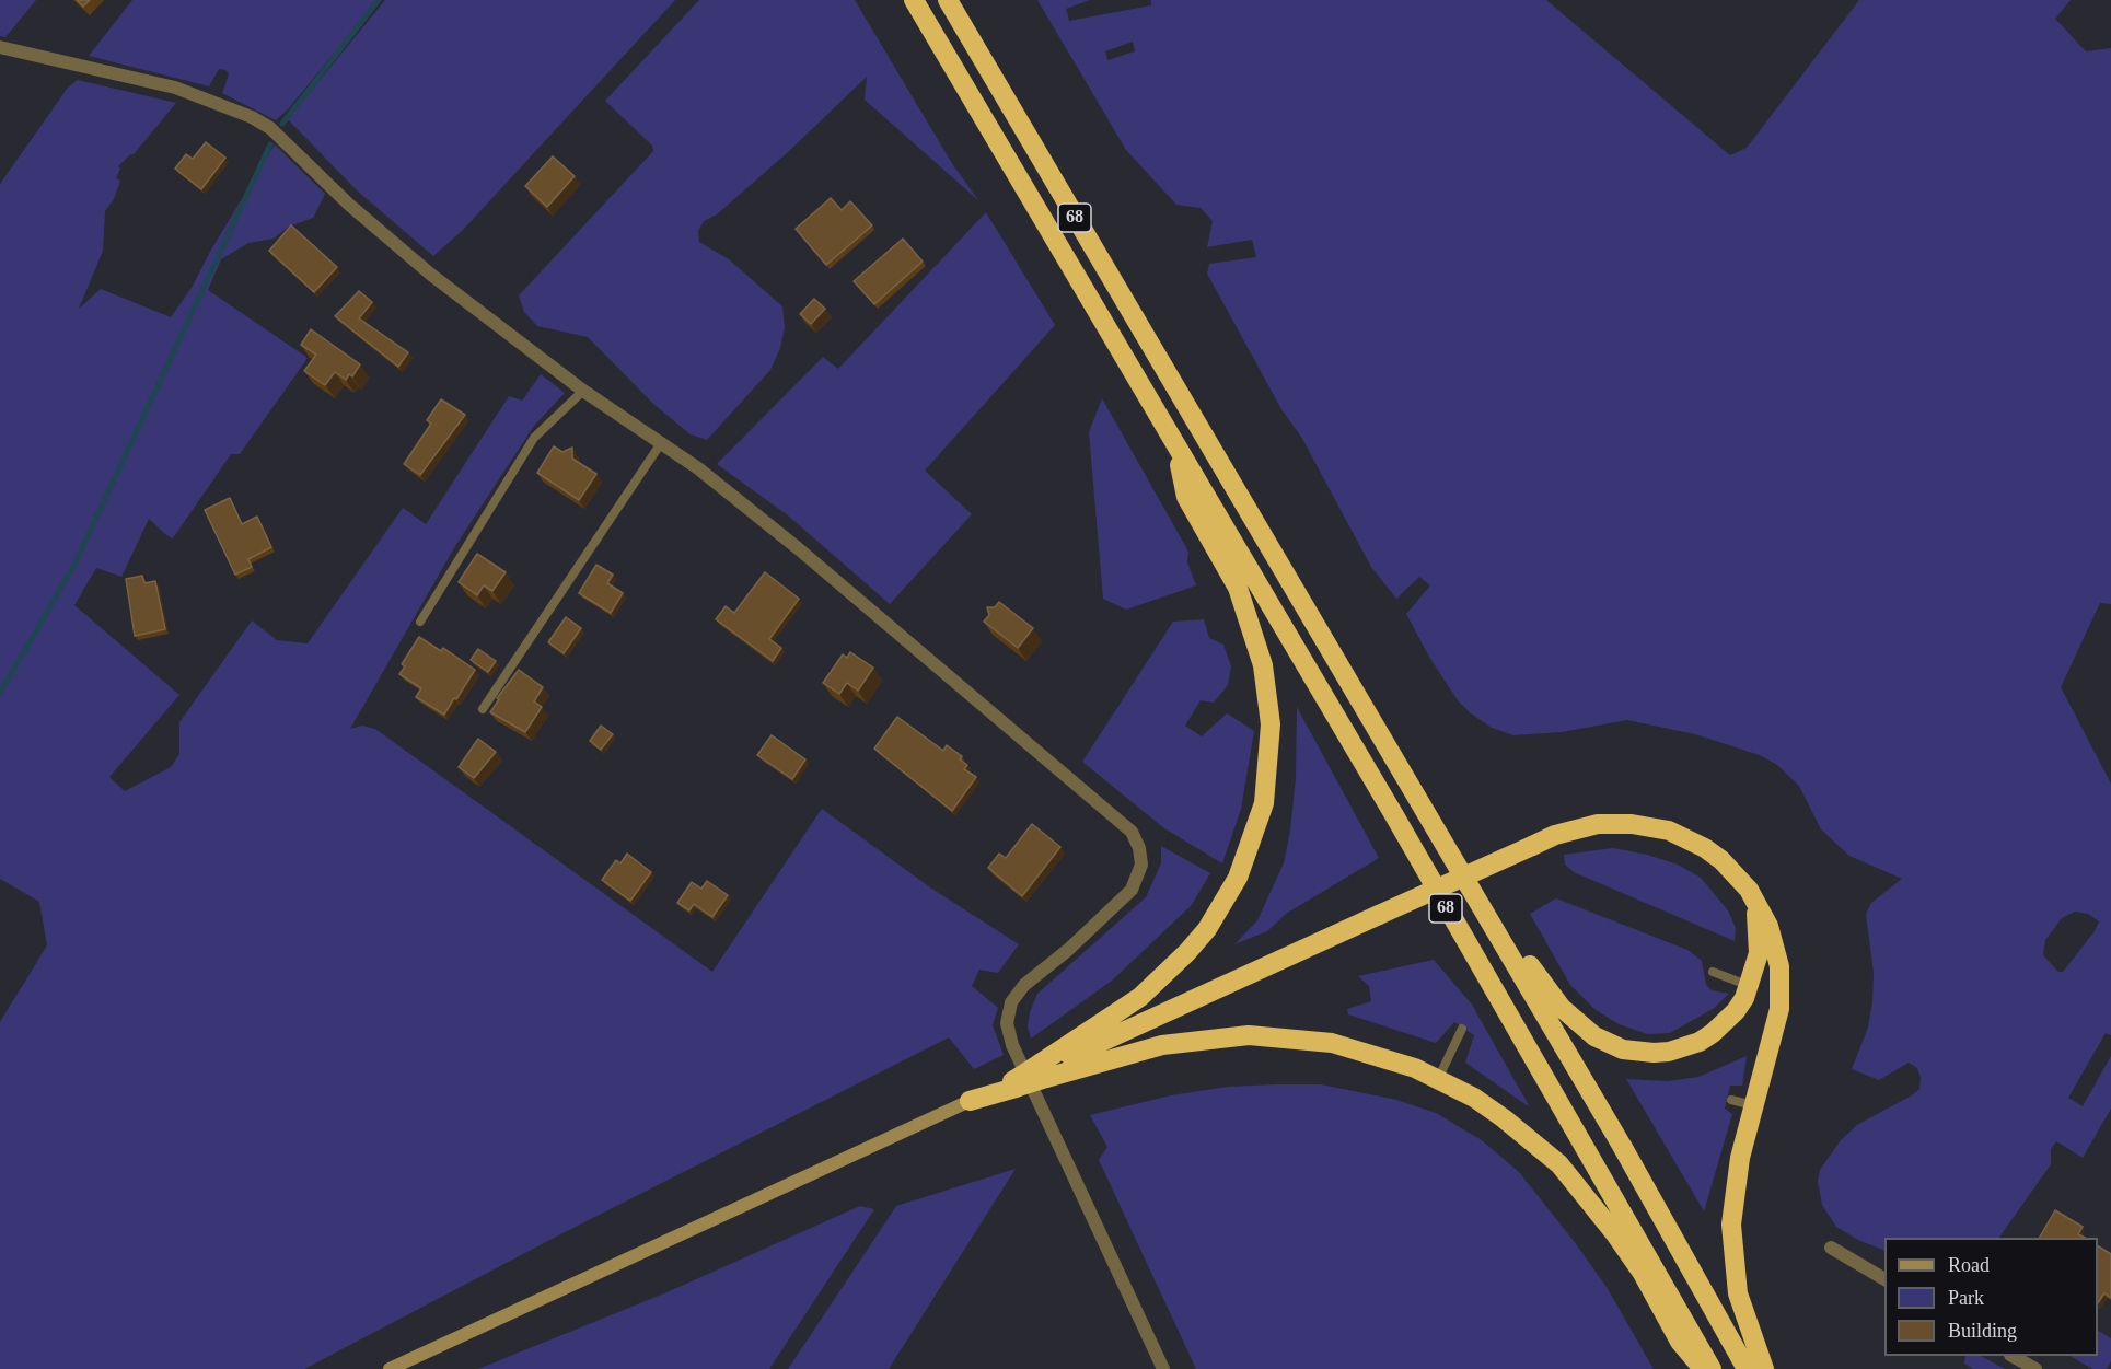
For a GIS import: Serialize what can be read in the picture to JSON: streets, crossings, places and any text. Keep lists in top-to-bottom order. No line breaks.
{"streets":{"highway":["68"]},"legend":["Road","Park","Building"]}
